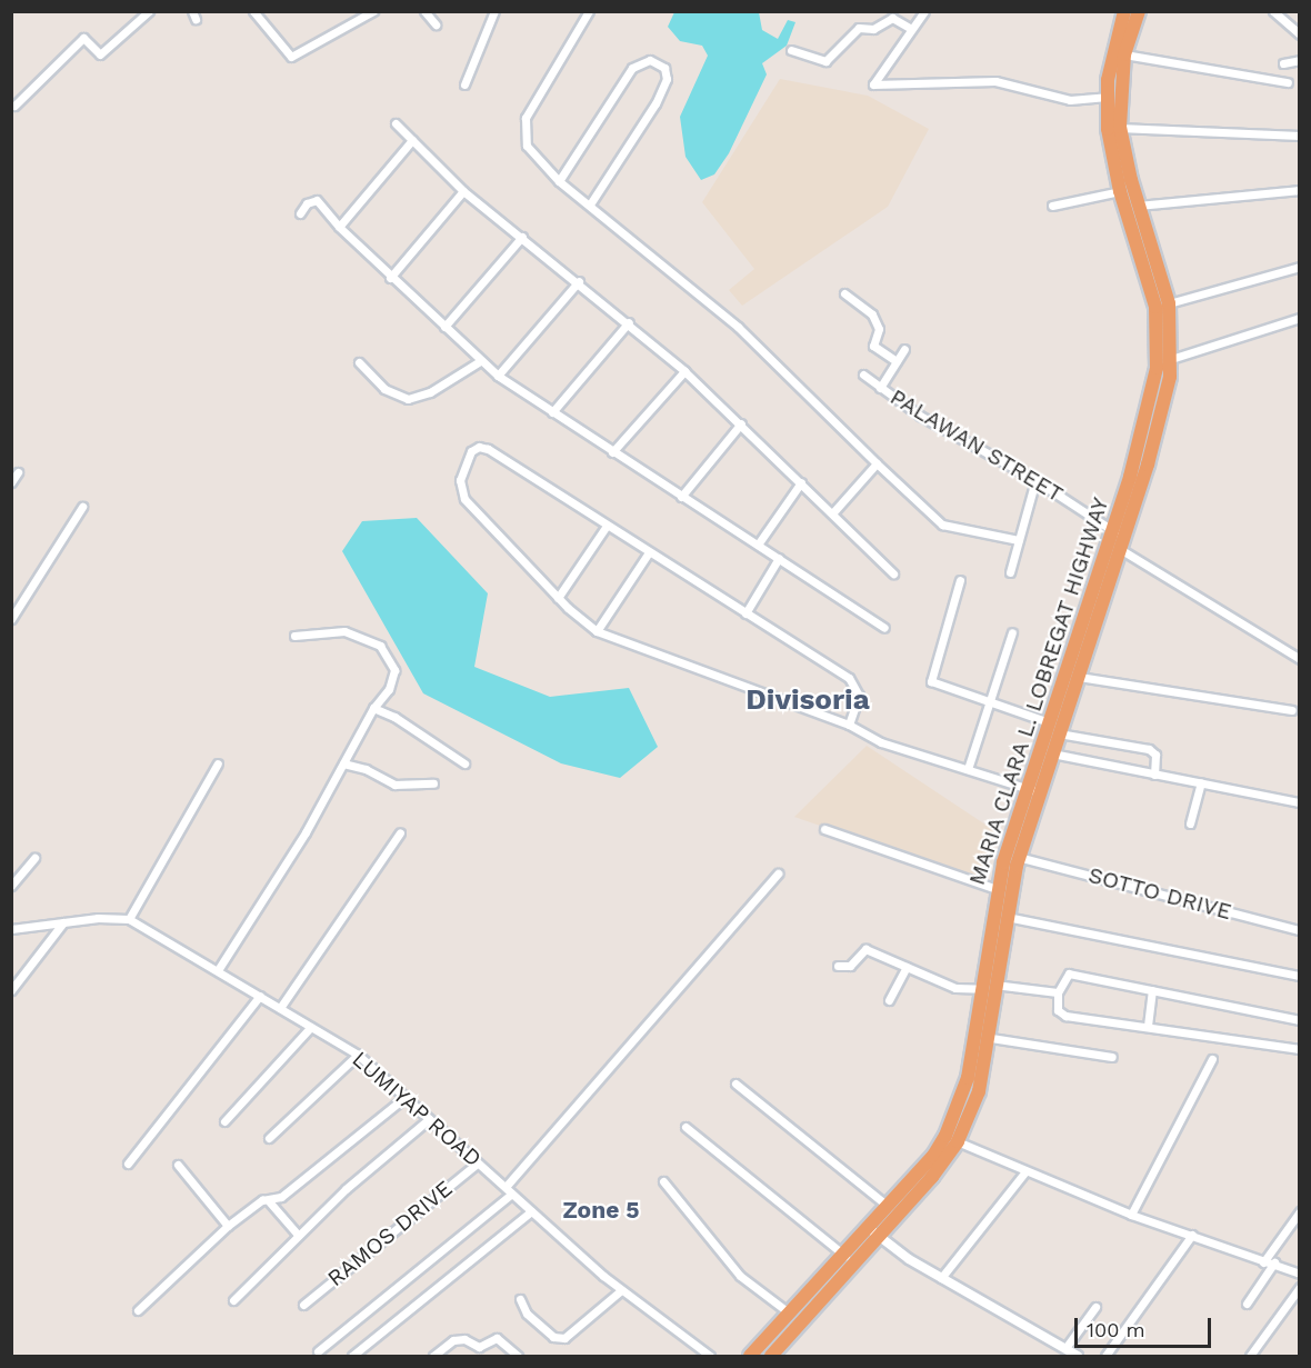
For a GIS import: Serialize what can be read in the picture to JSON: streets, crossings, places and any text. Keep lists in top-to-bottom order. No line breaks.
{"streets":{"highway":["MARIA CLARA L. LOBREGAT HIGHWAY"],"street":["PALAWAN STREET","SOTTO DRIVE","LUMIYAP ROAD","RAMOS DRIVE"]},"crossings":[["PALAWAN STREET","MARIA CLARA L. LOBREGAT HIGHWAY"],["MARIA CLARA L. LOBREGAT HIGHWAY","SOTTO DRIVE"],["LUMIYAP ROAD","RAMOS DRIVE"]],"districts":["Divisoria","Zone 5"],"scale_bar":"100 m"}
